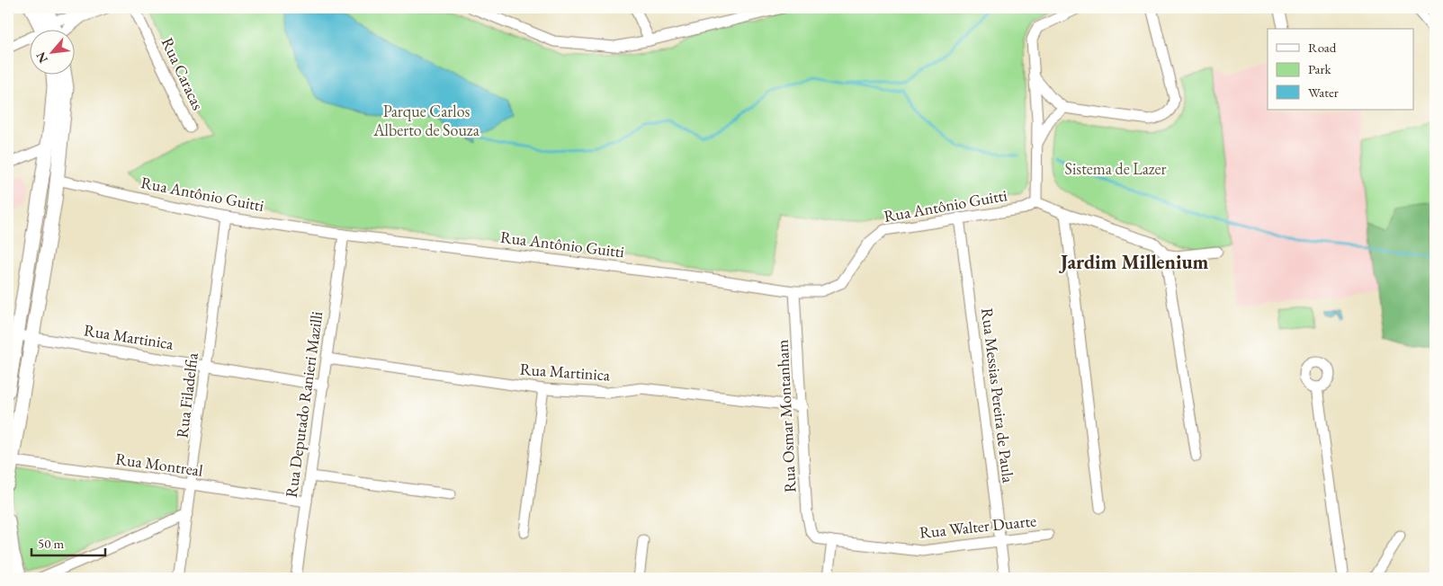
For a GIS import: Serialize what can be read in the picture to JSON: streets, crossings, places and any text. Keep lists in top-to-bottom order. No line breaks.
{"streets":{"street":["Rua Caracas","Rua Antônio Guitti","Rua Martinica","Rua Filadelfia","Rua Messias Pereira de Paula","Rua Deputado Ranieri Mazilli","Rua Osmar Montanham","Rua Montreal","Rua Walter Duarte"]},"crossings":[["Rua Antônio Guitti","Rua Filadelfia"],["Rua Antônio Guitti","Rua Messias Pereira de Paula"],["Rua Antônio Guitti","Rua Deputado Ranieri Mazilli"],["Rua Antônio Guitti","Rua Osmar Montanham"],["Rua Martinica","Rua Filadelfia"],["Rua Martinica","Rua Deputado Ranieri Mazilli"],["Rua Martinica","Rua Osmar Montanham"],["Rua Filadelfia","Rua Montreal"],["Rua Messias Pereira de Paula","Rua Walter Duarte"],["Rua Deputado Ranieri Mazilli","Rua Montreal"],["Rua Osmar Montanham","Rua Walter Duarte"]],"districts":["Jardim Millenium"],"parks":["Parque Carlos Alberto de Souza","Sistema de Lazer"],"legend":["Road","Park","Water"],"scale_bar":"50 m","north":"bottom left"}
